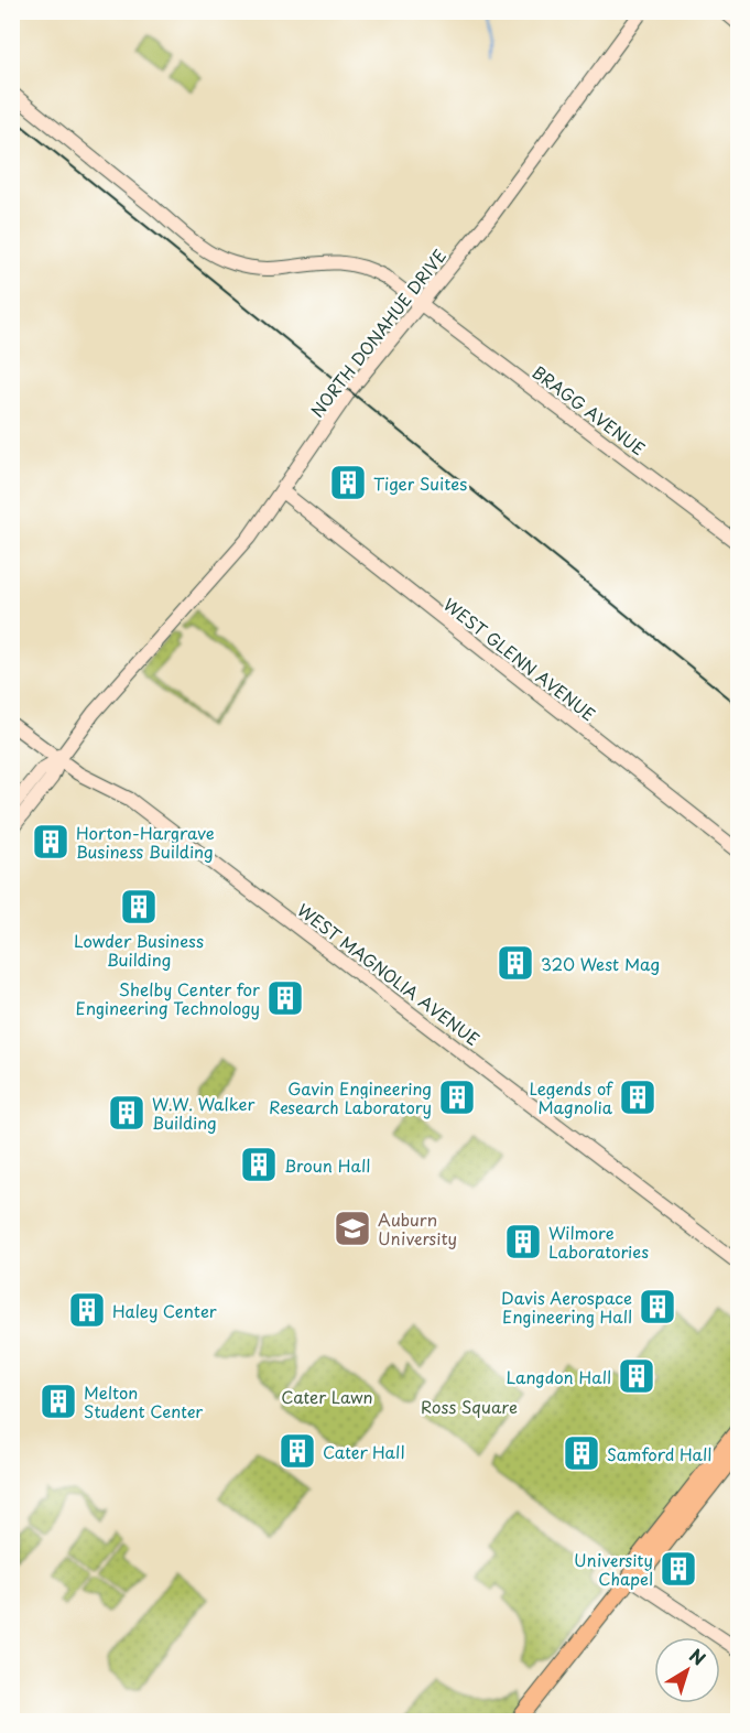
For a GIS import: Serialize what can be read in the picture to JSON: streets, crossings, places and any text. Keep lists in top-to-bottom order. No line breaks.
{"streets":{"street":["NORTH DONAHUE DRIVE","BRAGG AVENUE","WEST GLENN AVENUE","WEST MAGNOLIA AVENUE"]},"crossings":[["NORTH DONAHUE DRIVE","BRAGG AVENUE"],["NORTH DONAHUE DRIVE","WEST GLENN AVENUE"],["NORTH DONAHUE DRIVE","WEST MAGNOLIA AVENUE"]],"parks":["Cater Lawn","Ross Square"],"places":{"building":["Tiger Suites","Horton-Hargrave Business Building","Lowder Business Building","320 West Mag","Shelby Center for Engineering Technology","Gavin Engineering Research Laboratory","Legends of Magnolia","W.W. Walker Building","Broun Hall","Wilmore Laboratories","Davis Aerospace Engineering Hall","Haley Center","Langdon Hall","Melton Student Center","Cater Hall","Samford Hall","University Chapel"],"school or university":["Auburn University"]},"north":"top right"}
